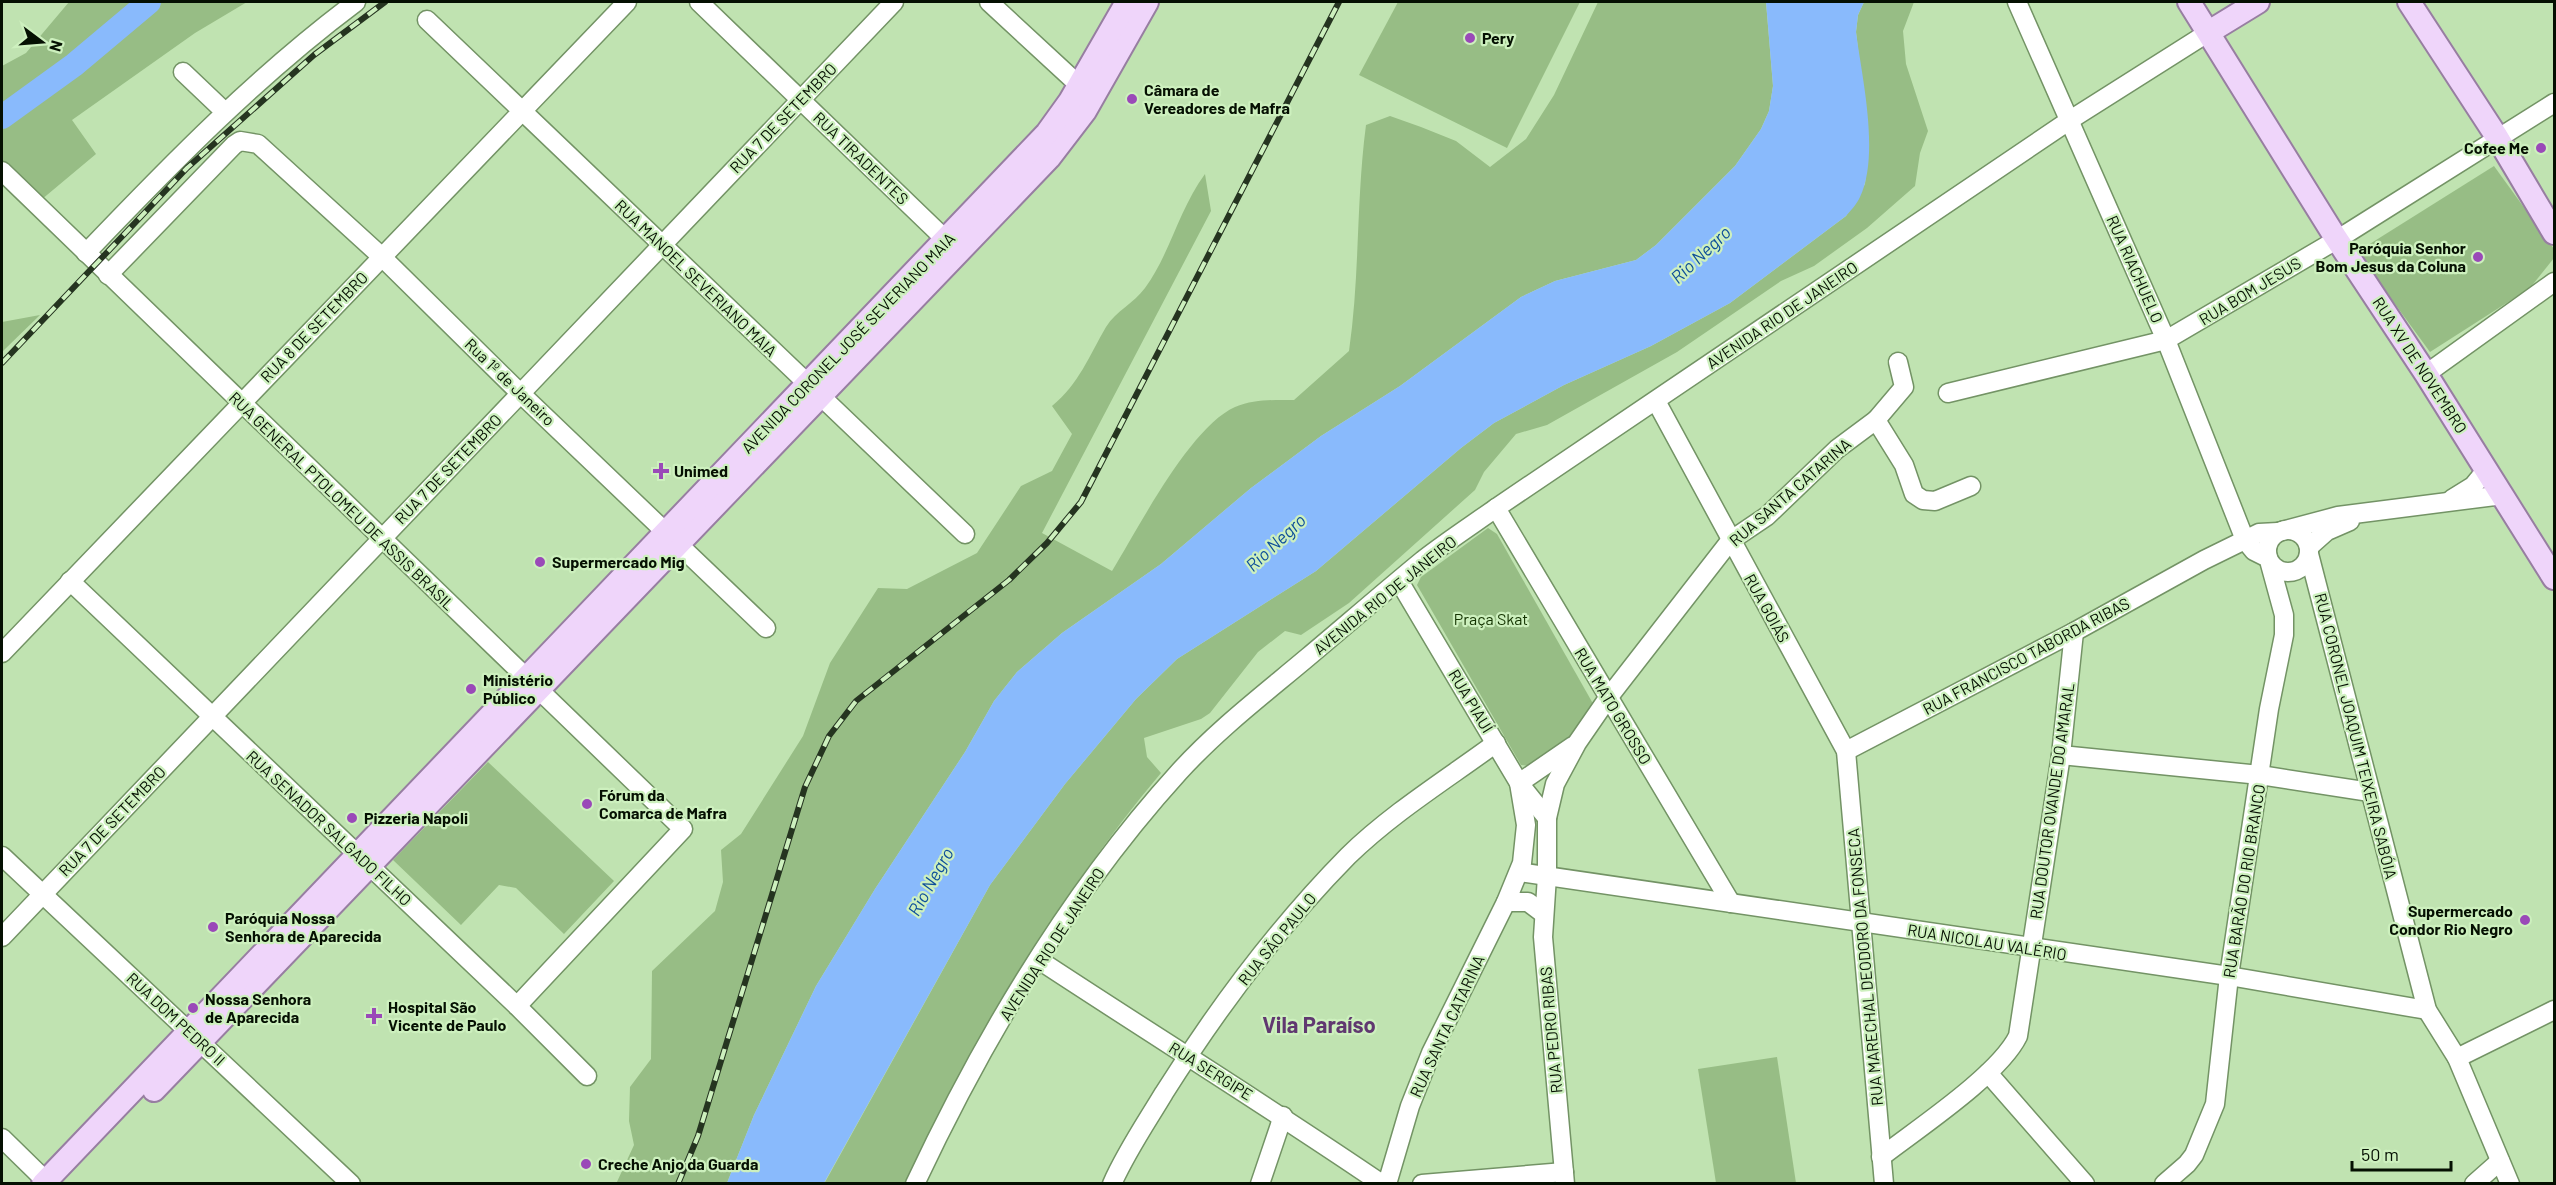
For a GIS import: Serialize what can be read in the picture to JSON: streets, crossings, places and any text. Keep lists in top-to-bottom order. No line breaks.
{"streets":{"main road":["AVENIDA CORONEL JOSÉ SEVERIANO MAIA","RUA XV DE NOVEMBRO"],"street":["RUA 7 DE SETEMBRO","RUA TIRADENTES","RUA RIACHUELO","RUA MANOEL SEVERIANO MAIA","RUA BOM JESUS","AVENIDA RIO DE JANEIRO","RUA 8 DE SETEMBRO","Rua 1º de Janeiro","RUA SANTA CATARINA","RUA GENERAL PTOLOMEU DE ASSIS BRASIL","RUA GOIÁS","RUA FRANCISCO TABORDA RIBAS","RUA PIAUÍ","RUA MATO GROSSO","RUA CORONEL JOAQUIM TEIXEIRA SABÓIA","RUA DOUTOR OVANDE DO AMARAL","RUA SENADOR SALGADO FILHO","RUA BARÃO DO RIO BRANCO","RUA SÃO PAULO","RUA NICOLAU VALÉRIO","RUA MARECHAL DEODORO DA FONSECA","RUA DOM PEDRO II","RUA PEDRO RIBAS","RUA SERGIPE"]},"crossings":[["RUA 7 DE SETEMBRO","RUA TIRADENTES"],["RUA 7 DE SETEMBRO","RUA MANOEL SEVERIANO MAIA"],["RUA 7 DE SETEMBRO","Rua 1º de Janeiro"],["RUA 7 DE SETEMBRO","RUA GENERAL PTOLOMEU DE ASSIS BRASIL"],["RUA 7 DE SETEMBRO","RUA SENADOR SALGADO FILHO"],["RUA 7 DE SETEMBRO","RUA DOM PEDRO II"],["RUA TIRADENTES","AVENIDA CORONEL JOSÉ SEVERIANO MAIA"],["RUA RIACHUELO","RUA BOM JESUS"],["RUA RIACHUELO","AVENIDA RIO DE JANEIRO"],["RUA RIACHUELO","RUA FRANCISCO TABORDA RIBAS"],["RUA RIACHUELO","RUA BARÃO DO RIO BRANCO"],["RUA MANOEL SEVERIANO MAIA","RUA 8 DE SETEMBRO"],["RUA MANOEL SEVERIANO MAIA","AVENIDA CORONEL JOSÉ SEVERIANO MAIA"],["RUA BOM JESUS","RUA XV DE NOVEMBRO"],["AVENIDA RIO DE JANEIRO","RUA XV DE NOVEMBRO"],["AVENIDA RIO DE JANEIRO","RUA GOIÁS"],["AVENIDA RIO DE JANEIRO","RUA PIAUÍ"],["AVENIDA RIO DE JANEIRO","RUA MATO GROSSO"],["AVENIDA RIO DE JANEIRO","RUA SERGIPE"],["RUA 8 DE SETEMBRO","Rua 1º de Janeiro"],["RUA 8 DE SETEMBRO","RUA GENERAL PTOLOMEU DE ASSIS BRASIL"],["RUA 8 DE SETEMBRO","RUA SENADOR SALGADO FILHO"],["AVENIDA CORONEL JOSÉ SEVERIANO MAIA","Rua 1º de Janeiro"],["AVENIDA CORONEL JOSÉ SEVERIANO MAIA","RUA GENERAL PTOLOMEU DE ASSIS BRASIL"],["AVENIDA CORONEL JOSÉ SEVERIANO MAIA","RUA SENADOR SALGADO FILHO"],["AVENIDA CORONEL JOSÉ SEVERIANO MAIA","RUA DOM PEDRO II"],["Rua 1º de Janeiro","RUA GENERAL PTOLOMEU DE ASSIS BRASIL"],["RUA SANTA CATARINA","RUA GOIÁS"],["RUA SANTA CATARINA","RUA PIAUÍ"],["RUA SANTA CATARINA","RUA MATO GROSSO"],["RUA SANTA CATARINA","RUA NICOLAU VALÉRIO"],["RUA SANTA CATARINA","RUA PEDRO RIBAS"],["RUA GENERAL PTOLOMEU DE ASSIS BRASIL","RUA SENADOR SALGADO FILHO"],["RUA GOIÁS","RUA FRANCISCO TABORDA RIBAS"],["RUA GOIÁS","RUA MARECHAL DEODORO DA FONSECA"],["RUA FRANCISCO TABORDA RIBAS","RUA DOUTOR OVANDE DO AMARAL"],["RUA FRANCISCO TABORDA RIBAS","RUA BARÃO DO RIO BRANCO"],["RUA FRANCISCO TABORDA RIBAS","RUA MARECHAL DEODORO DA FONSECA"],["RUA PIAUÍ","RUA SÃO PAULO"],["RUA MATO GROSSO","RUA NICOLAU VALÉRIO"],["RUA CORONEL JOAQUIM TEIXEIRA SABÓIA","RUA NICOLAU VALÉRIO"],["RUA DOUTOR OVANDE DO AMARAL","RUA NICOLAU VALÉRIO"],["RUA DOUTOR OVANDE DO AMARAL","RUA MARECHAL DEODORO DA FONSECA"],["RUA BARÃO DO RIO BRANCO","RUA NICOLAU VALÉRIO"],["RUA SÃO PAULO","RUA SERGIPE"],["RUA NICOLAU VALÉRIO","RUA MARECHAL DEODORO DA FONSECA"],["RUA NICOLAU VALÉRIO","RUA PEDRO RIBAS"]],"districts":["Vila Paraíso"],"water":["Rio Negro"],"parks":["Praça Skat"],"places":{"other":["Pery","Câmara de Vereadores de Mafra","Cofee Me","Paróquia Senhor Bom Jesus da Coluna","Supermercado Mig","Ministério Público","Fórum da Comarca de Mafra","Pizzeria Napoli","Supermercado Condor Rio Negro","Paróquia Nossa Senhora de Aparecida","Nossa Senhora de Aparecida","Creche Anjo da Guarda"],"health":["Unimed","Hospital São Vicente de Paulo"]},"scale_bar":"50 m","north":"right"}
